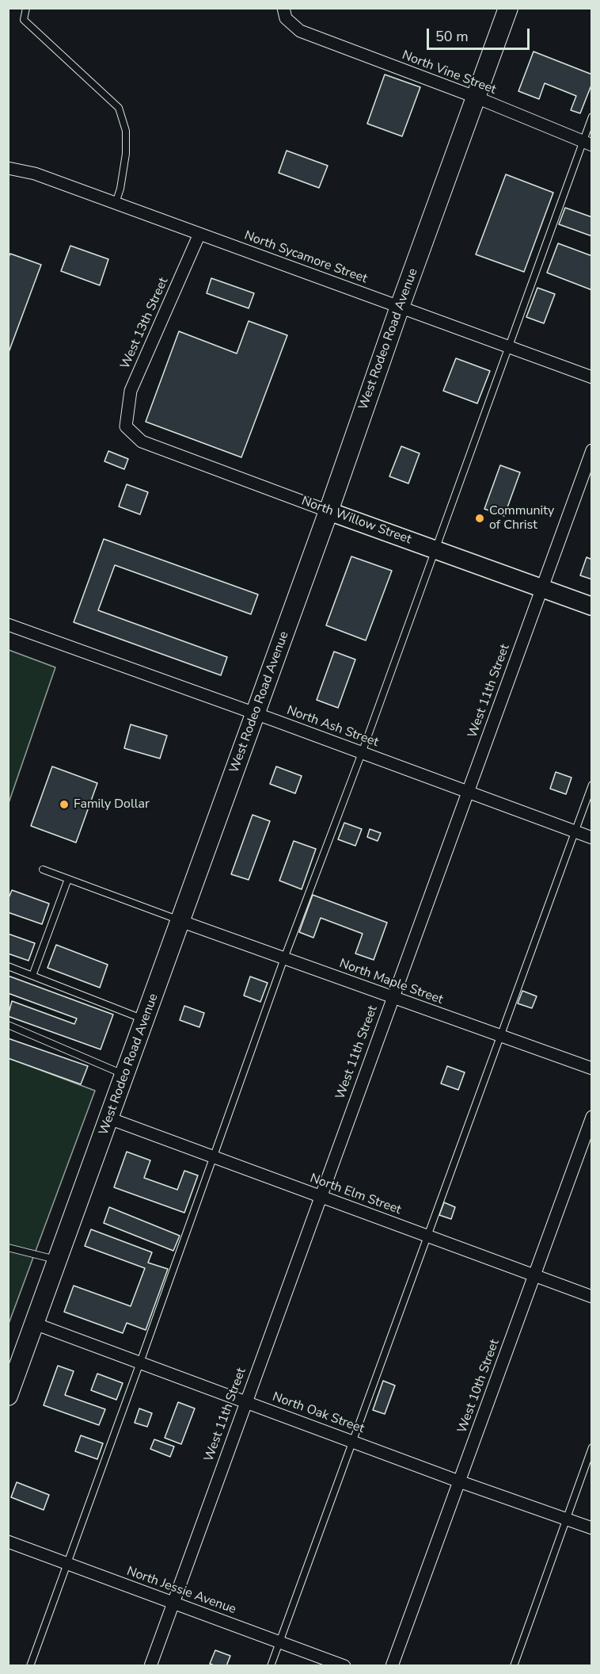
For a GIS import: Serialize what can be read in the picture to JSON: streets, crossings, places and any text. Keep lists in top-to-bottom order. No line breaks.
{"streets":{"main road":["West Rodeo Road Avenue","North Willow Street"],"street":["North Vine Street","North Sycamore Street","West 13th Street","West 11th Street","North Ash Street","North Maple Street","North Elm Street","West 10th Street","North Oak Street","North Jessie Avenue"]},"crossings":[["North Vine Street","West Rodeo Road Avenue"],["North Sycamore Street","West 13th Street"],["North Sycamore Street","West Rodeo Road Avenue"],["West 13th Street","North Willow Street"],["West Rodeo Road Avenue","North Willow Street"],["West Rodeo Road Avenue","North Ash Street"],["West Rodeo Road Avenue","North Maple Street"],["West Rodeo Road Avenue","North Elm Street"],["West Rodeo Road Avenue","North Oak Street"],["North Willow Street","West 11th Street"],["West 11th Street","North Ash Street"],["West 11th Street","North Maple Street"],["West 11th Street","North Elm Street"],["West 11th Street","North Oak Street"],["West 11th Street","North Jessie Avenue"],["North Elm Street","West 10th Street"],["West 10th Street","North Oak Street"]],"places":["Community of Christ","Family Dollar"],"scale_bar":"50 m"}
